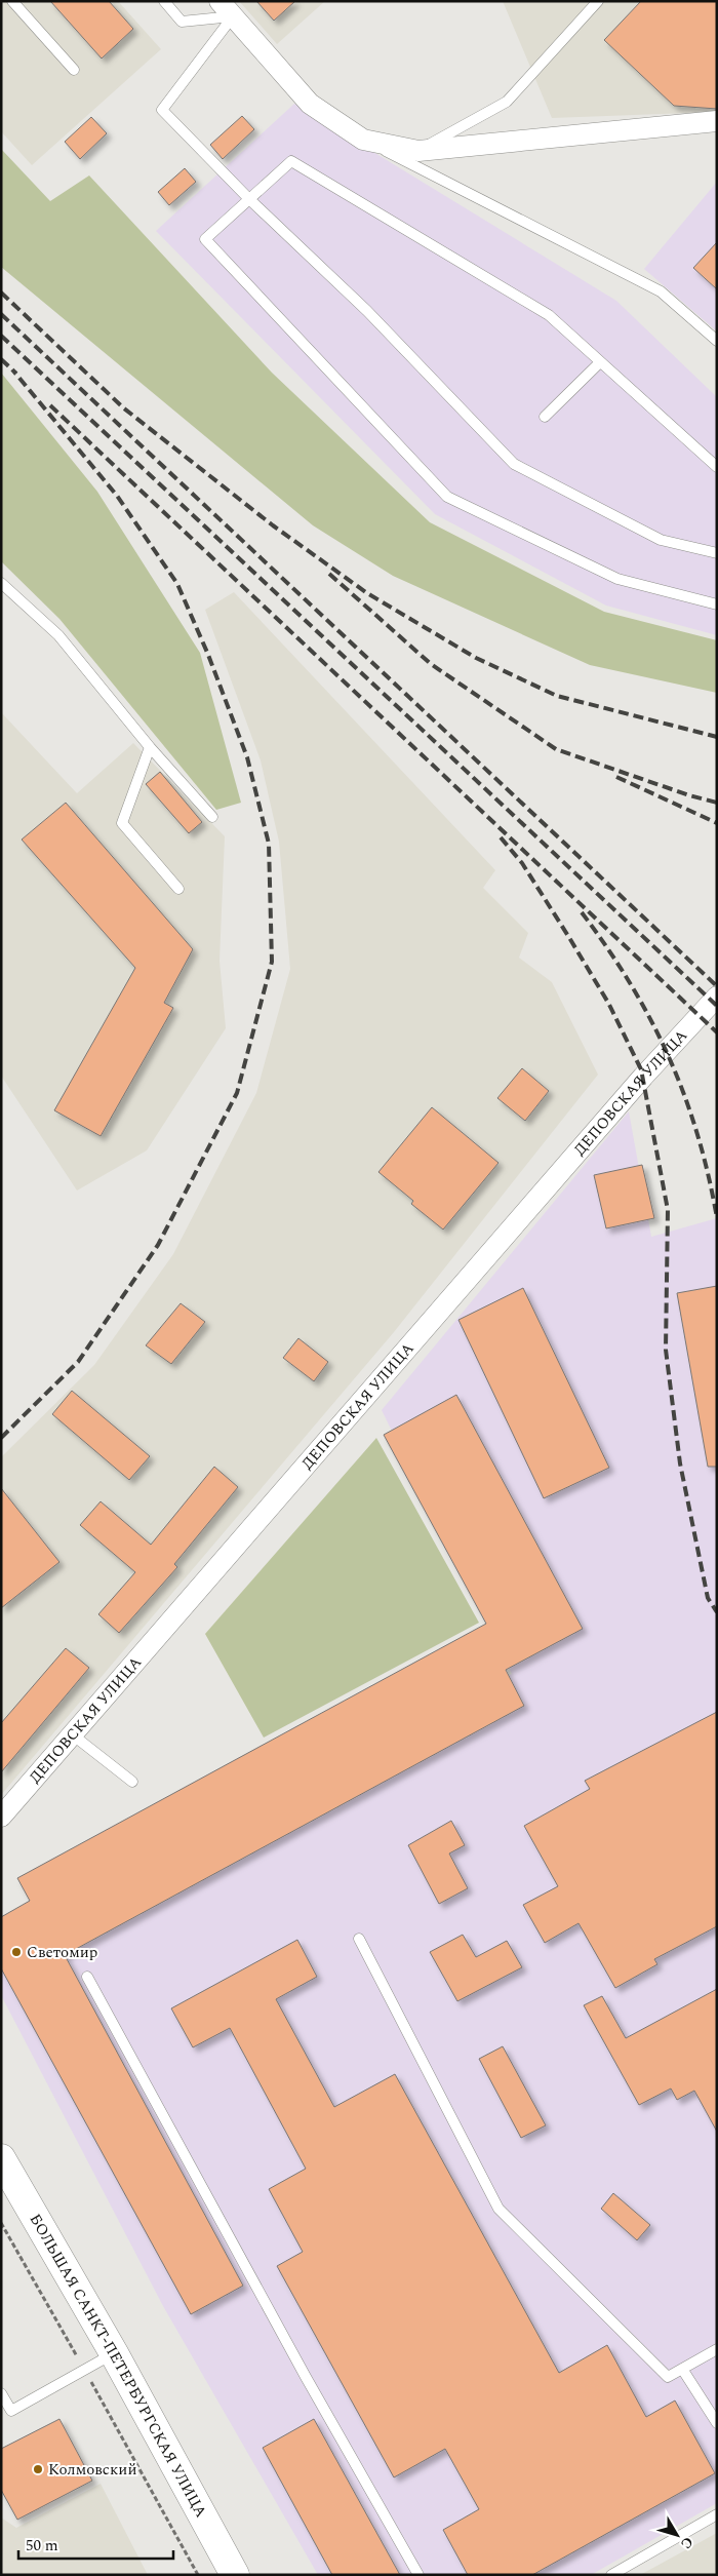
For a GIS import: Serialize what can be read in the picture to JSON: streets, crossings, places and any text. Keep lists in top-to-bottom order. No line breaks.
{"streets":{"main road":["БОЛЬШАЯ САНКТ-ПЕТЕРБУРГСКАЯ УЛИЦА"],"street":["ДЕПОВСКАЯ УЛИЦА"]},"places":["Светомир","Колмовский"],"scale_bar":"50 m","north":"bottom right"}
